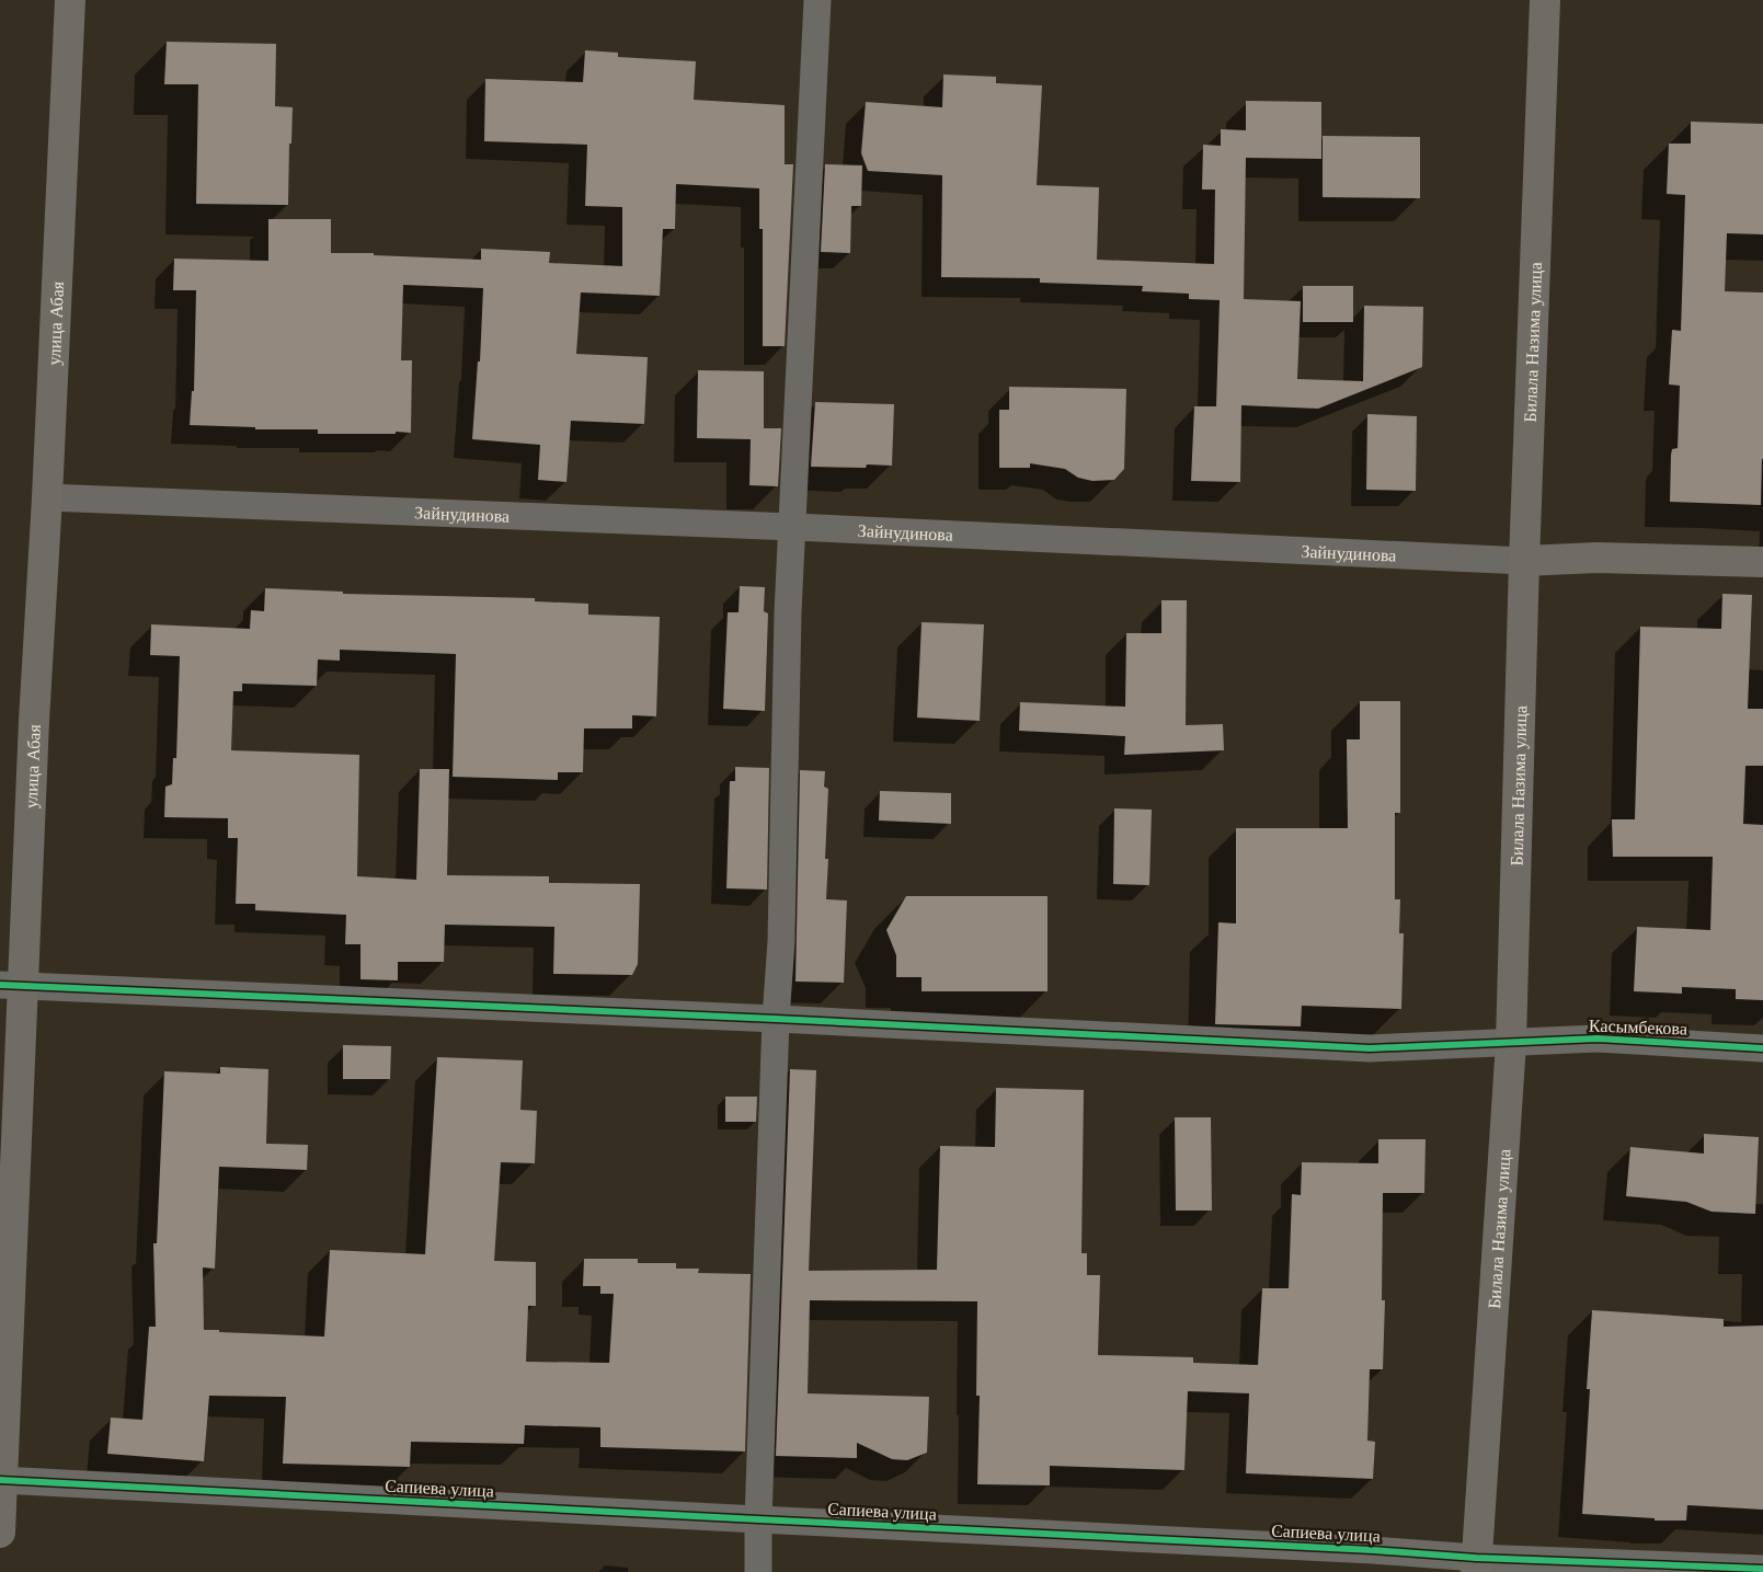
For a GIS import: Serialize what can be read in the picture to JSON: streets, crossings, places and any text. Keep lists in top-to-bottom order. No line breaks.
{"streets":{"street":["улица Абая","Билала Назима улица","Зайнудинова","Касымбекова","Сапиева улица"]},"crossings":[["улица Абая","Зайнудинова"],["улица Абая","Касымбекова"],["улица Абая","Сапиева улица"],["Билала Назима улица","Зайнудинова"],["Билала Назима улица","Касымбекова"],["Билала Назима улица","Сапиева улица"]]}
